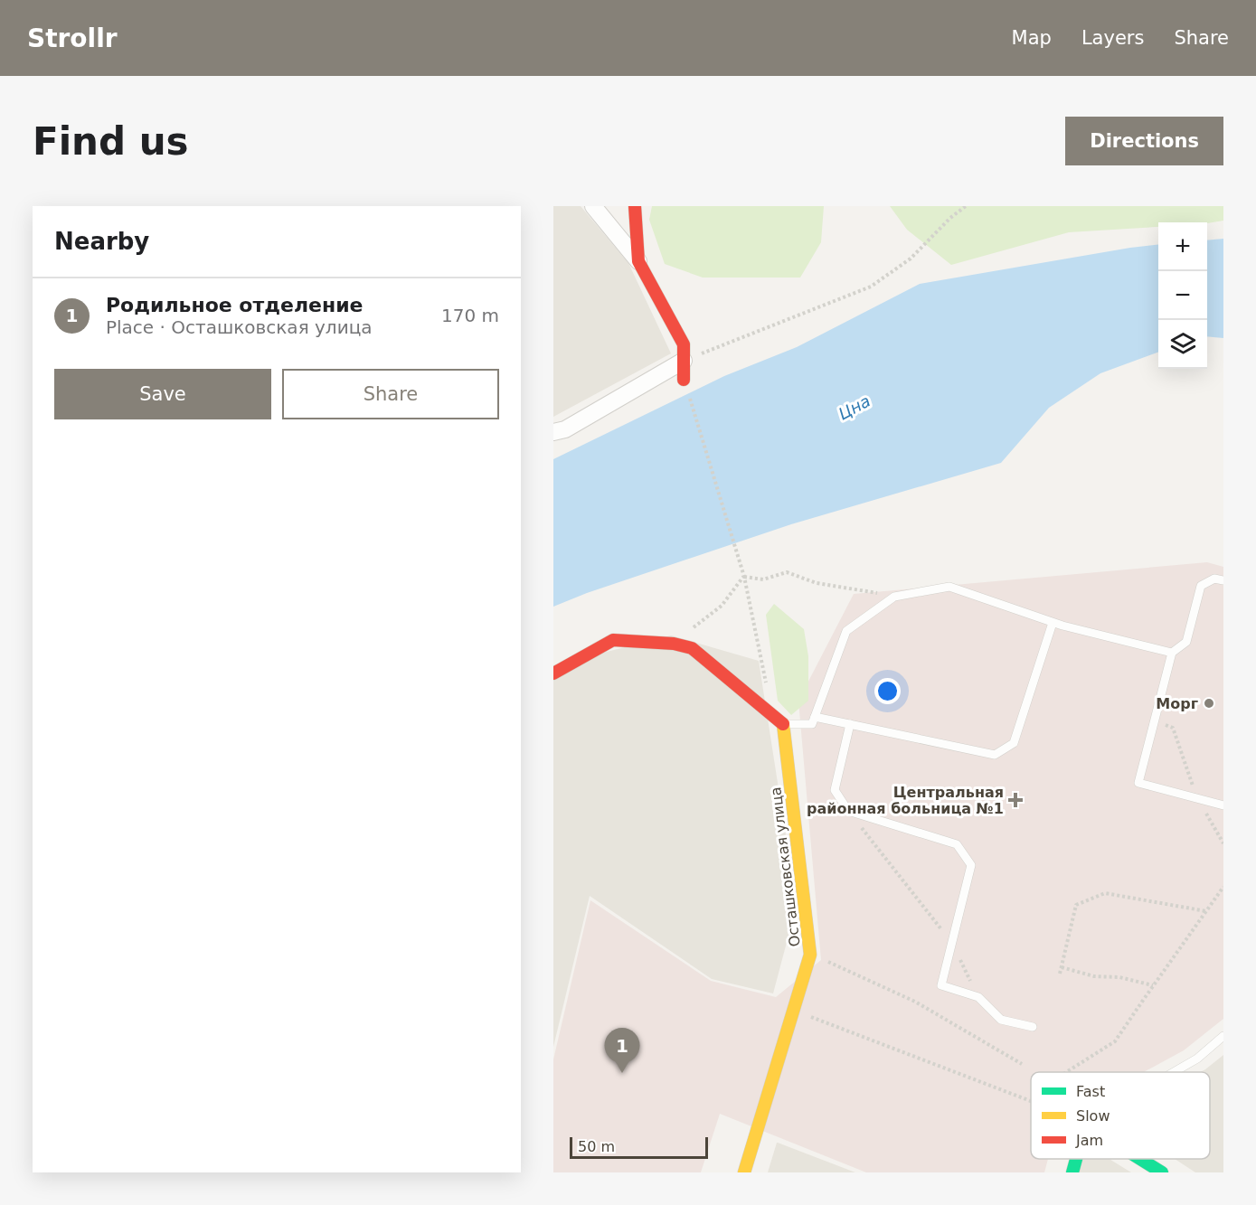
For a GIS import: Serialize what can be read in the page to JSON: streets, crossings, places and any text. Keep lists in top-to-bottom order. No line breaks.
{"streets":{"street":["Осташковская улица"]},"water":["Цна"],"places":{"other":["Морг"],"health":["Центральная районная больница №1"]},"legend":["Fast","Slow","Jam"],"scale_bar":"50 m","page":{"header":"Strollr","nav":["Map","Layers","Share"],"buttons":["Directions",["Save","Share"]],"title":"Find us","heading":"Nearby","map_buttons":["+","−"],"list":[{"mark":"1","name":"Родильное отделение","note":"Place · Осташковская улица","value":"170 m"}],"pins":"1","scale":"50 m"}}
